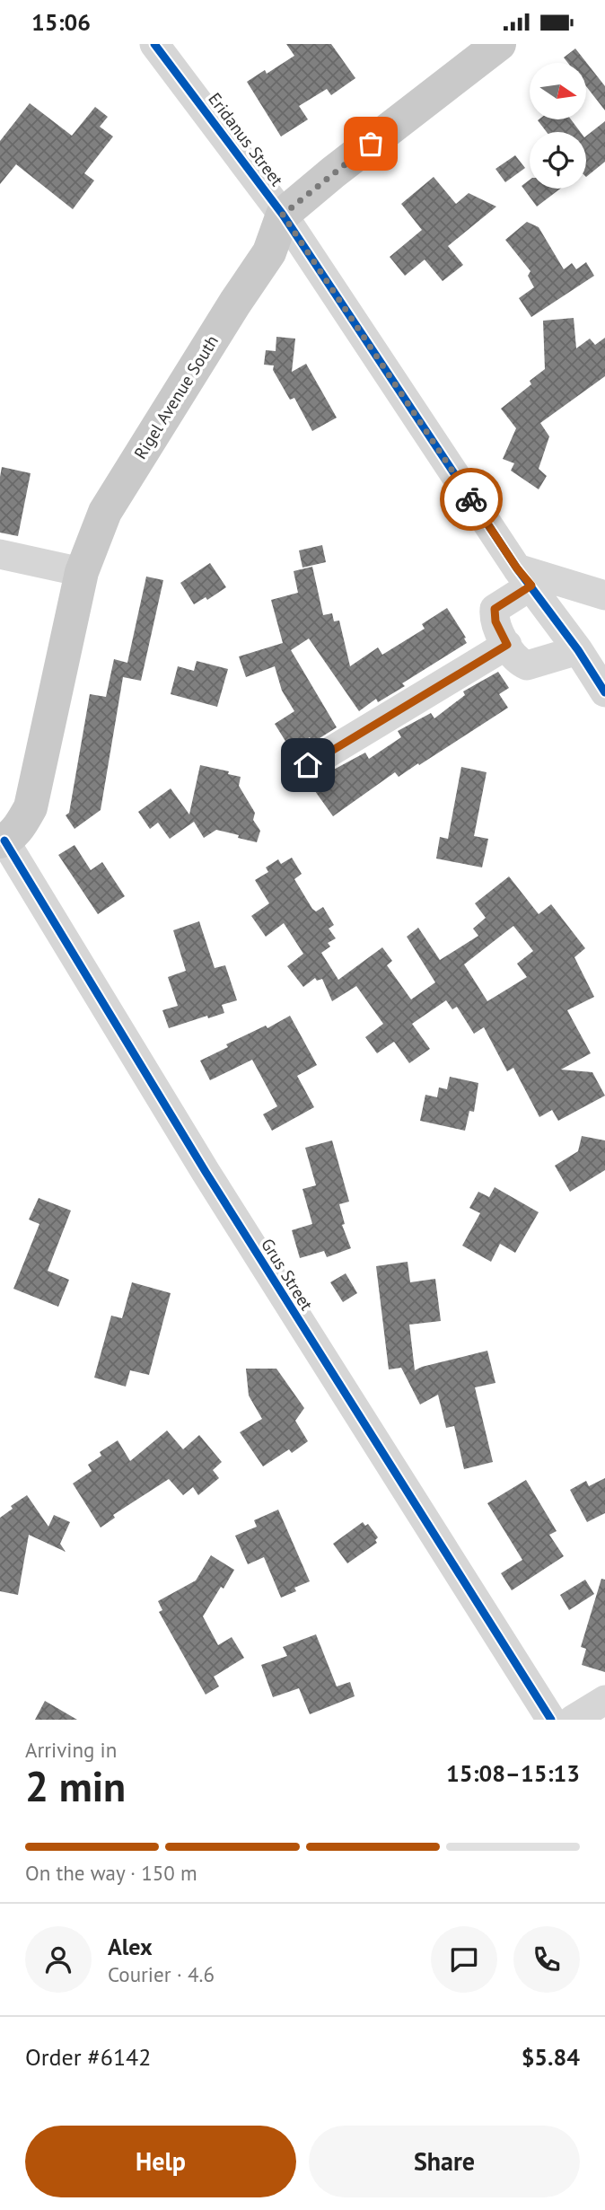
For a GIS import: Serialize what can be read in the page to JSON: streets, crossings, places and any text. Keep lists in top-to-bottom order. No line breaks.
{"streets":{"main road":["Rigel Avenue South"],"street":["Eridanus Street","Grus Street"]},"crossings":[["Eridanus Street","Rigel Avenue South"],["Rigel Avenue South","Grus Street"]],"north":"right","page":{"status":"15:06","heading":["2 min","Arriving in","15:08–15:13"],"panel":["Alex","Courier · 4.6","Order #6142","$5.84"],"bar":"On the way · 150 m","buttons":["Help","Share"]}}
